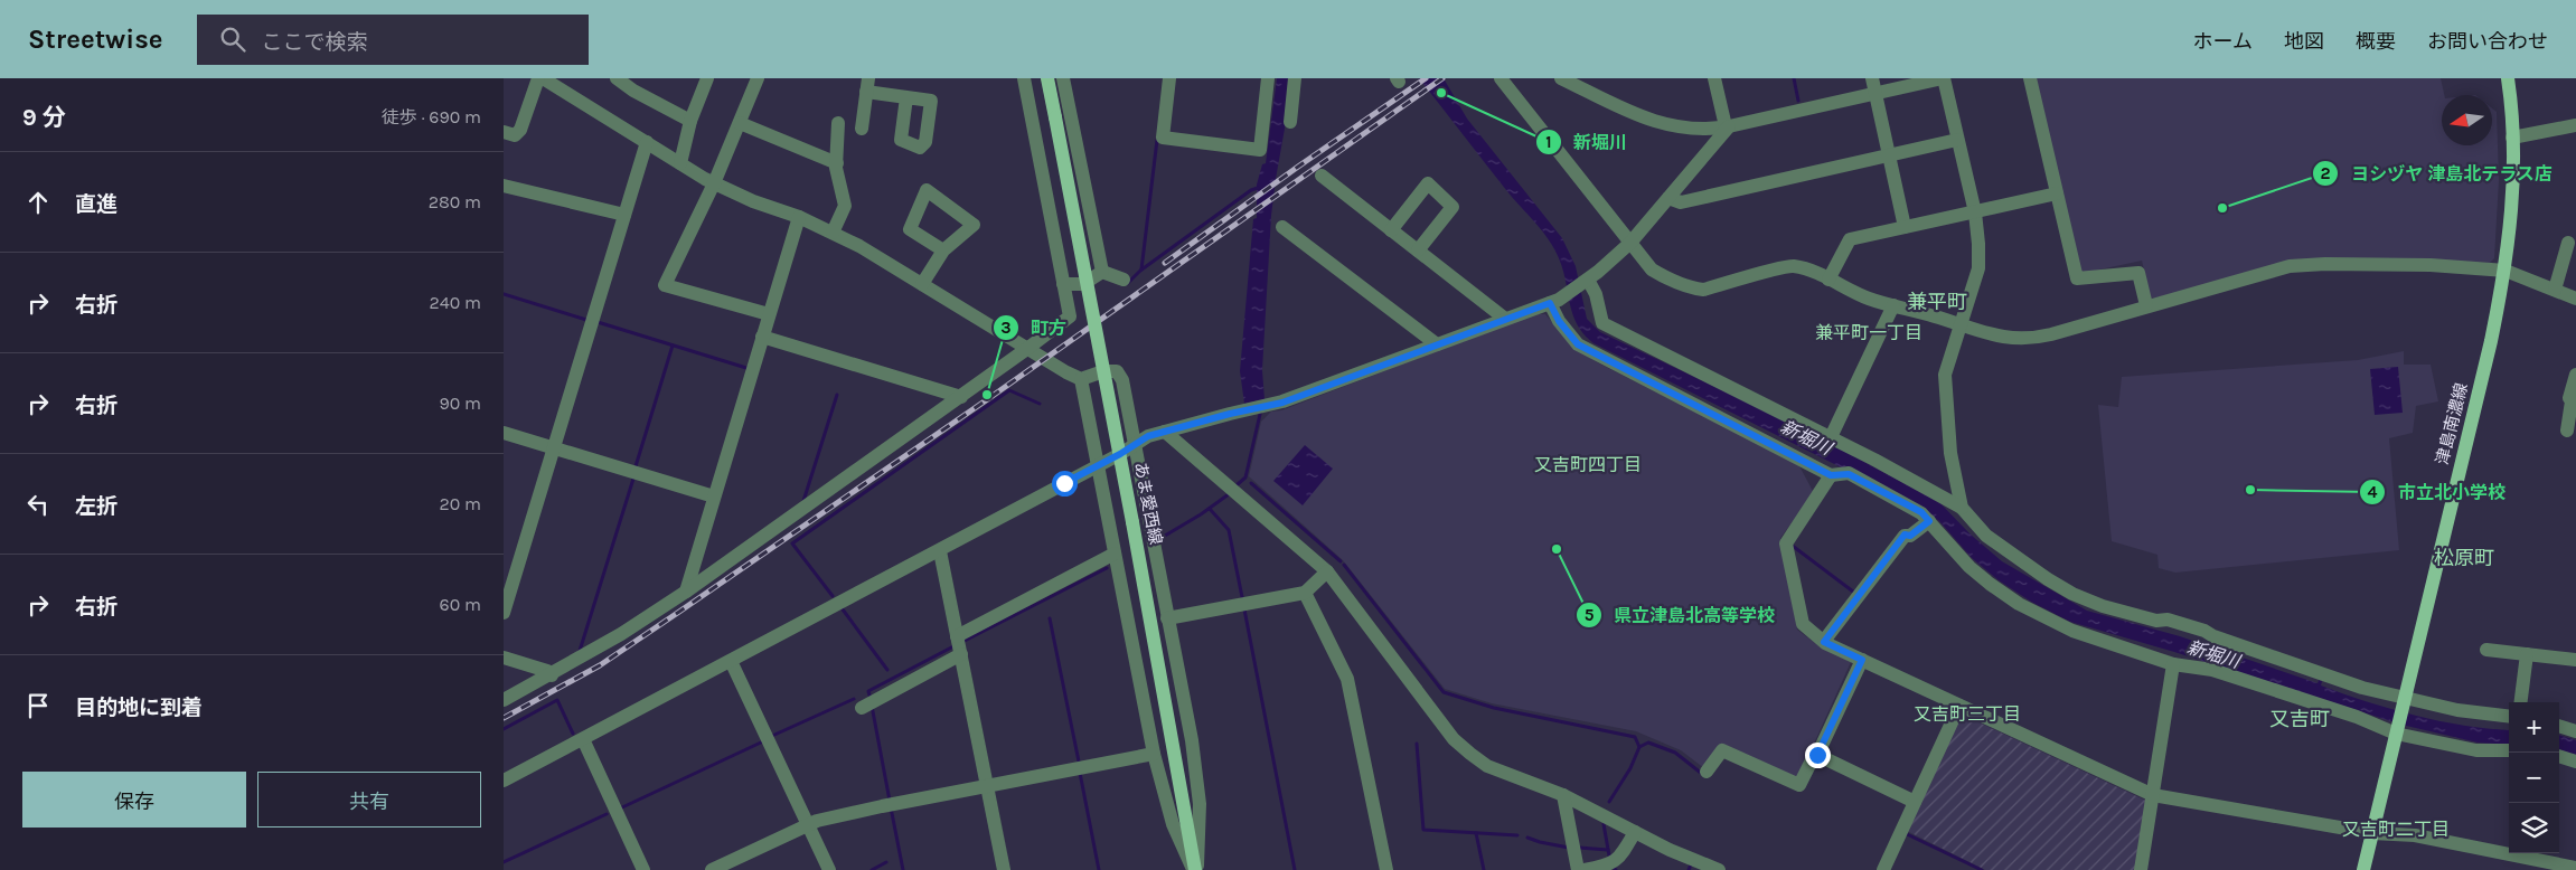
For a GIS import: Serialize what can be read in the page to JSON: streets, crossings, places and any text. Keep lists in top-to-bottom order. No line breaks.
{"streets":{"main road":["津島南濃線","あま愛西線"]},"districts":["兼平町","兼平町一丁目","又吉町四丁目","松原町","又吉町三丁目","又吉町","又吉町二丁目"],"water":["新堀川"],"places":["新堀川","ヨシヅヤ 津島北テラス店","町方","市立北小学校","県立津島北高等学校"],"north":"left","page":{"header":"Streetwise","search":"ここで検索","nav":["ホーム","地図","概要","お問い合わせ"],"heading":["9 分","徒歩 · 690 m"],"list":[["直進","280 m"],["右折","240 m"],["右折","90 m"],["左折","20 m"],["右折","60 m"],"目的地に到着"],"map_buttons":["+","−"],"buttons":["保存","共有"]}}
